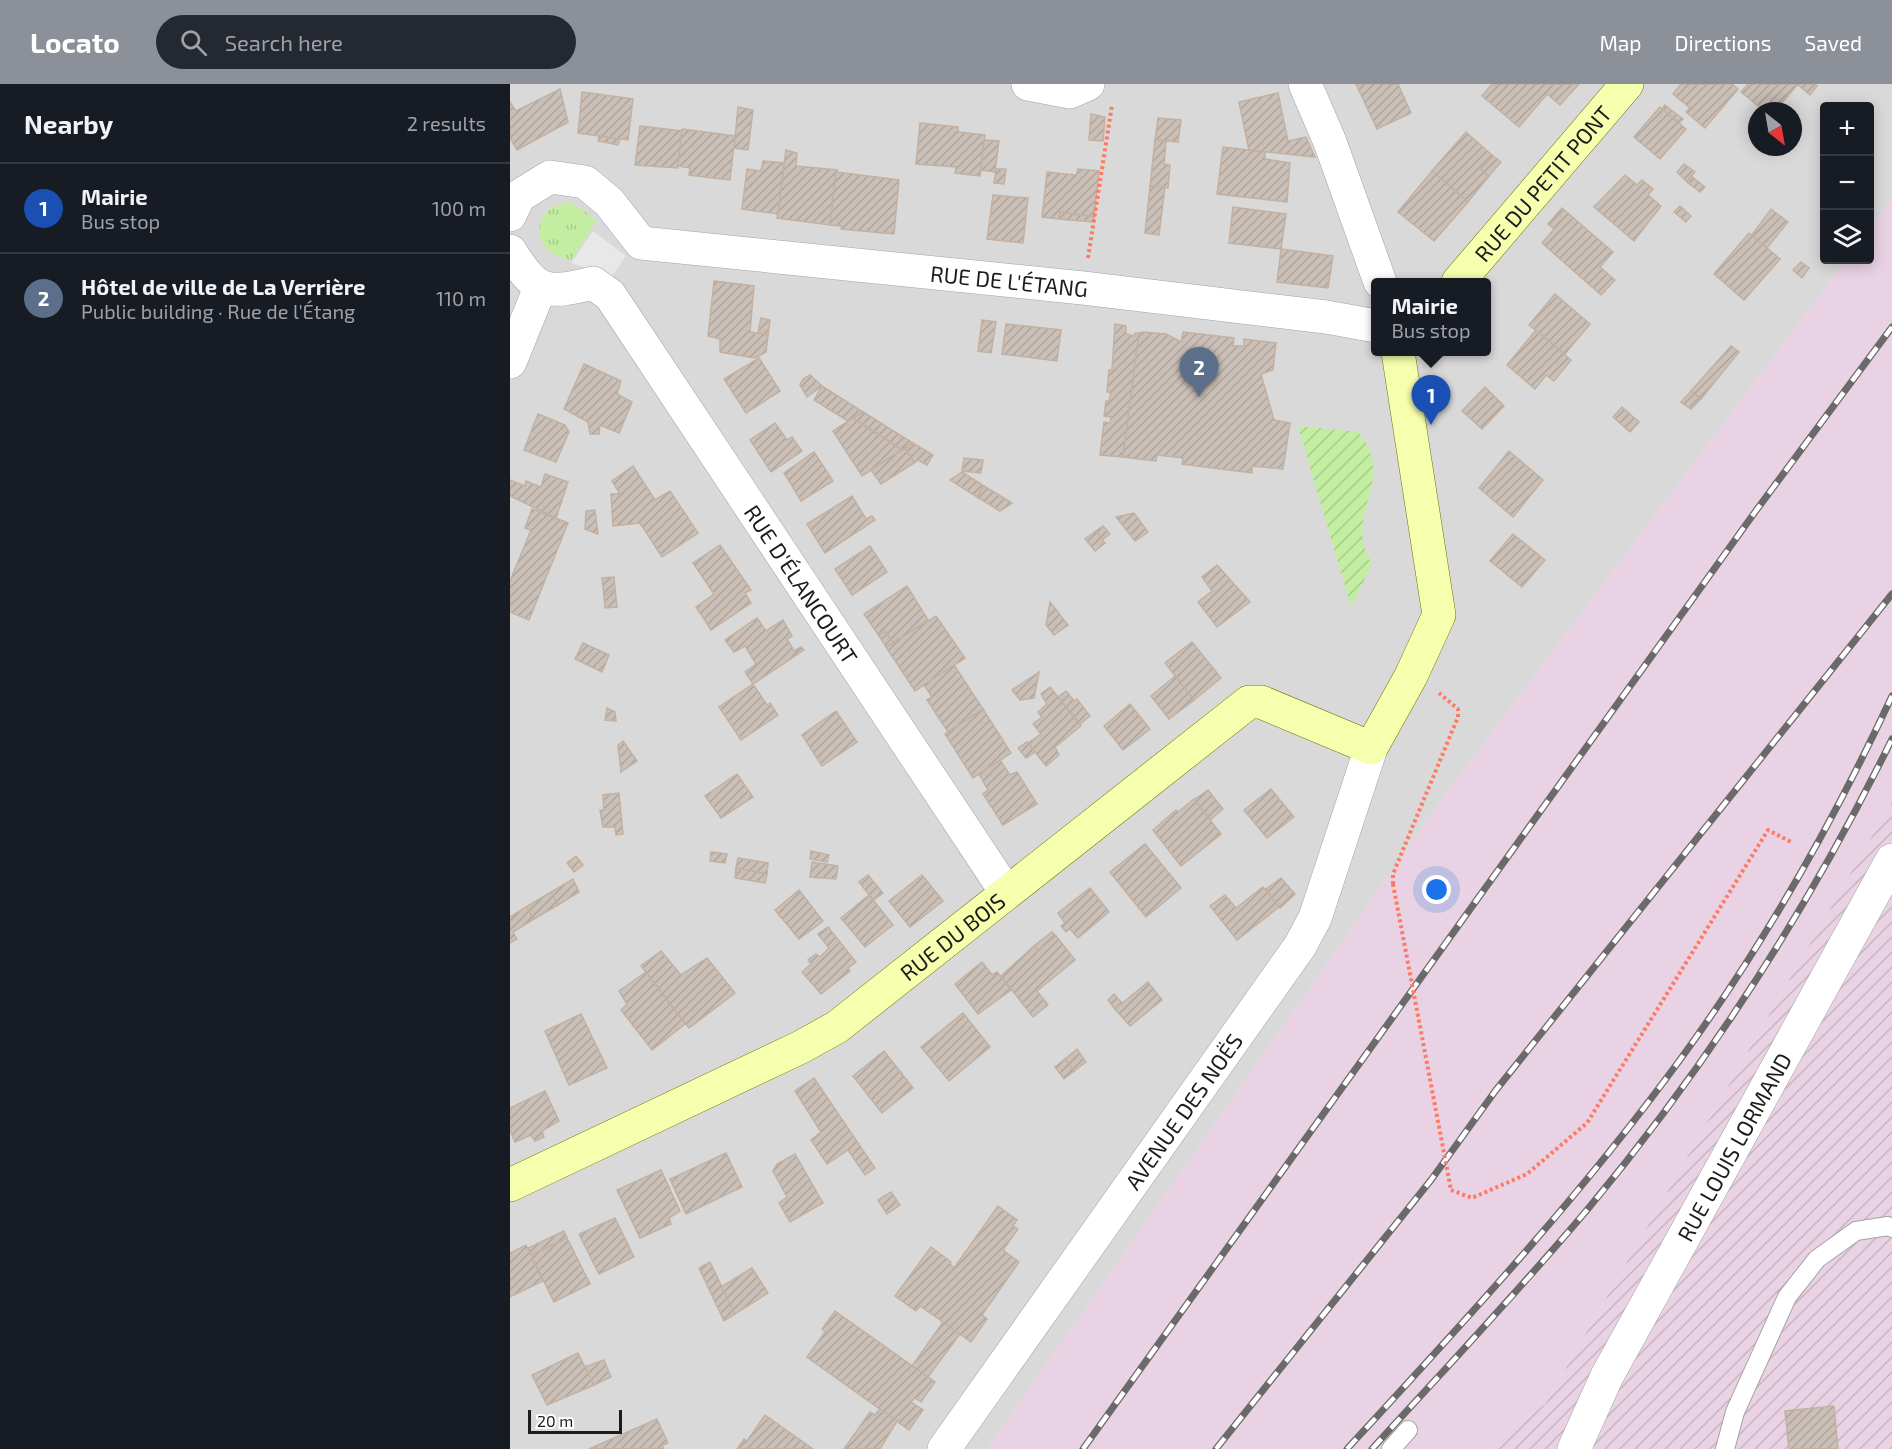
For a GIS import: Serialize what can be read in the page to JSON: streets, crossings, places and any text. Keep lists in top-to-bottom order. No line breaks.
{"streets":{"street":["RUE DU PETIT PONT","RUE DE L'ÉTANG","RUE D'ÉLANCOURT","RUE DU BOIS","AVENUE DES NOËS","RUE LOUIS LORMAND"]},"crossings":[["RUE D'ÉLANCOURT","RUE DU BOIS"],["RUE DU BOIS","AVENUE DES NOËS"]],"scale_bar":"20 m","north":"bottom right","page":{"header":"Locato","search":"Search here","nav":["Map","Directions","Saved"],"heading":["Nearby","2 results"],"map_buttons":["+","−"],"list":[{"mark":"1","name":"Mairie","note":"Bus stop","value":"100 m"},{"mark":"2","name":"Hôtel de ville de La Verrière","note":"Public building · Rue de l'Étang","value":"110 m"}],"popup":["Mairie","Bus stop"],"pins":["2","1"],"scale":"20 m"}}
